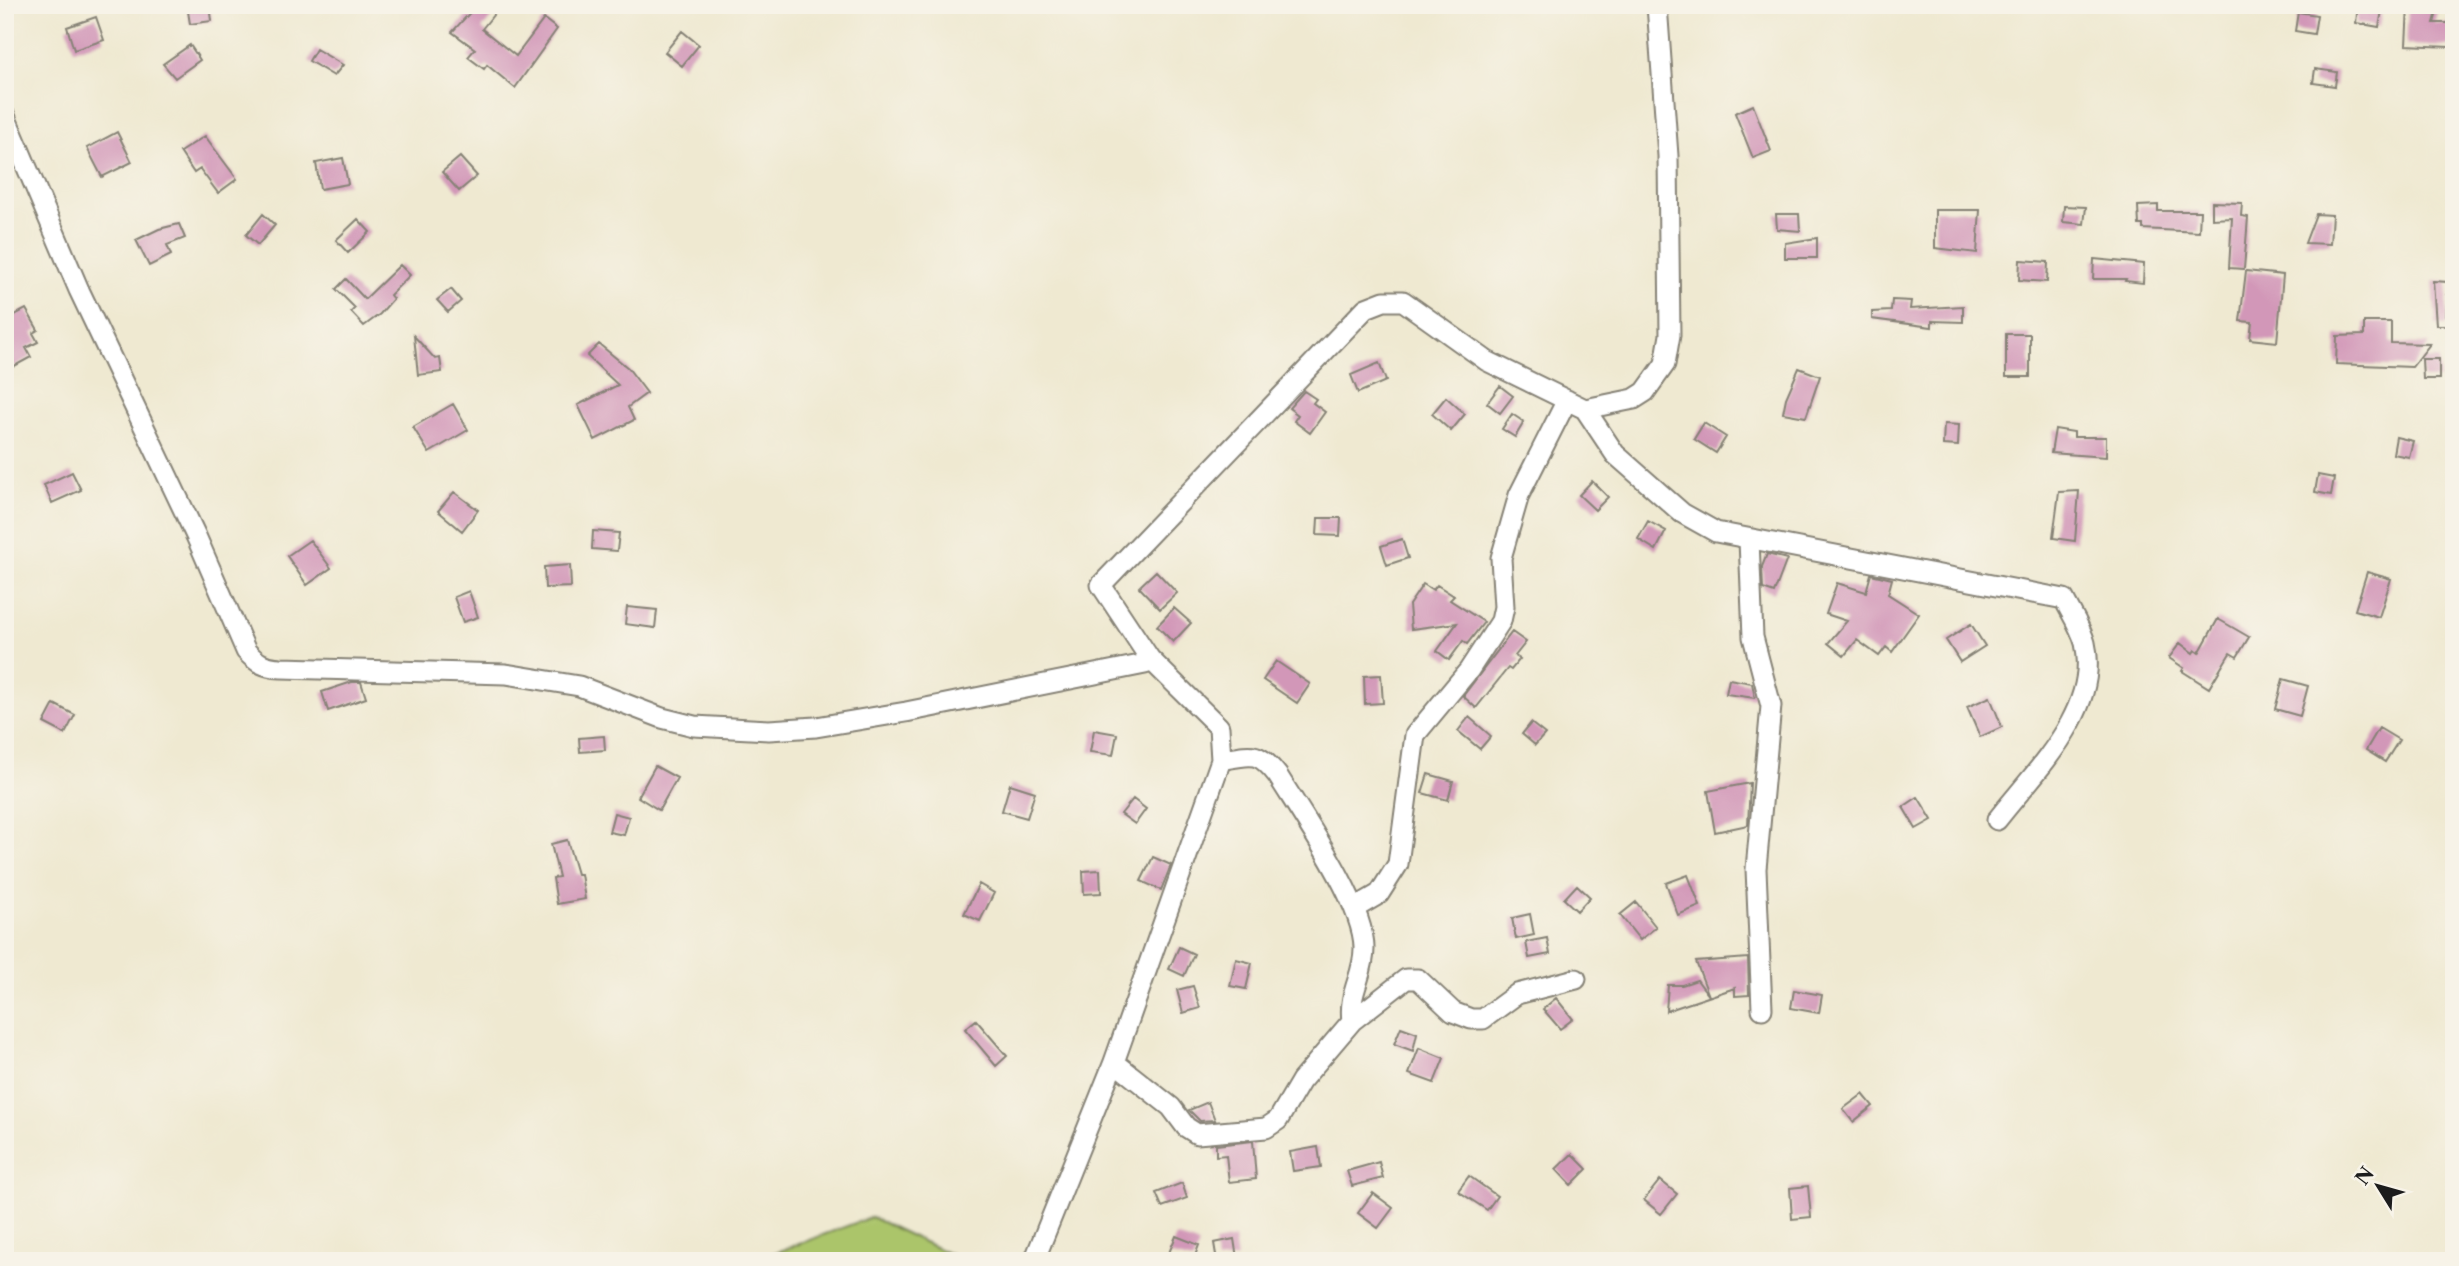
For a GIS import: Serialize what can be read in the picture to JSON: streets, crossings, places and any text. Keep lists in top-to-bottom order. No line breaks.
{"north":"top left"}
